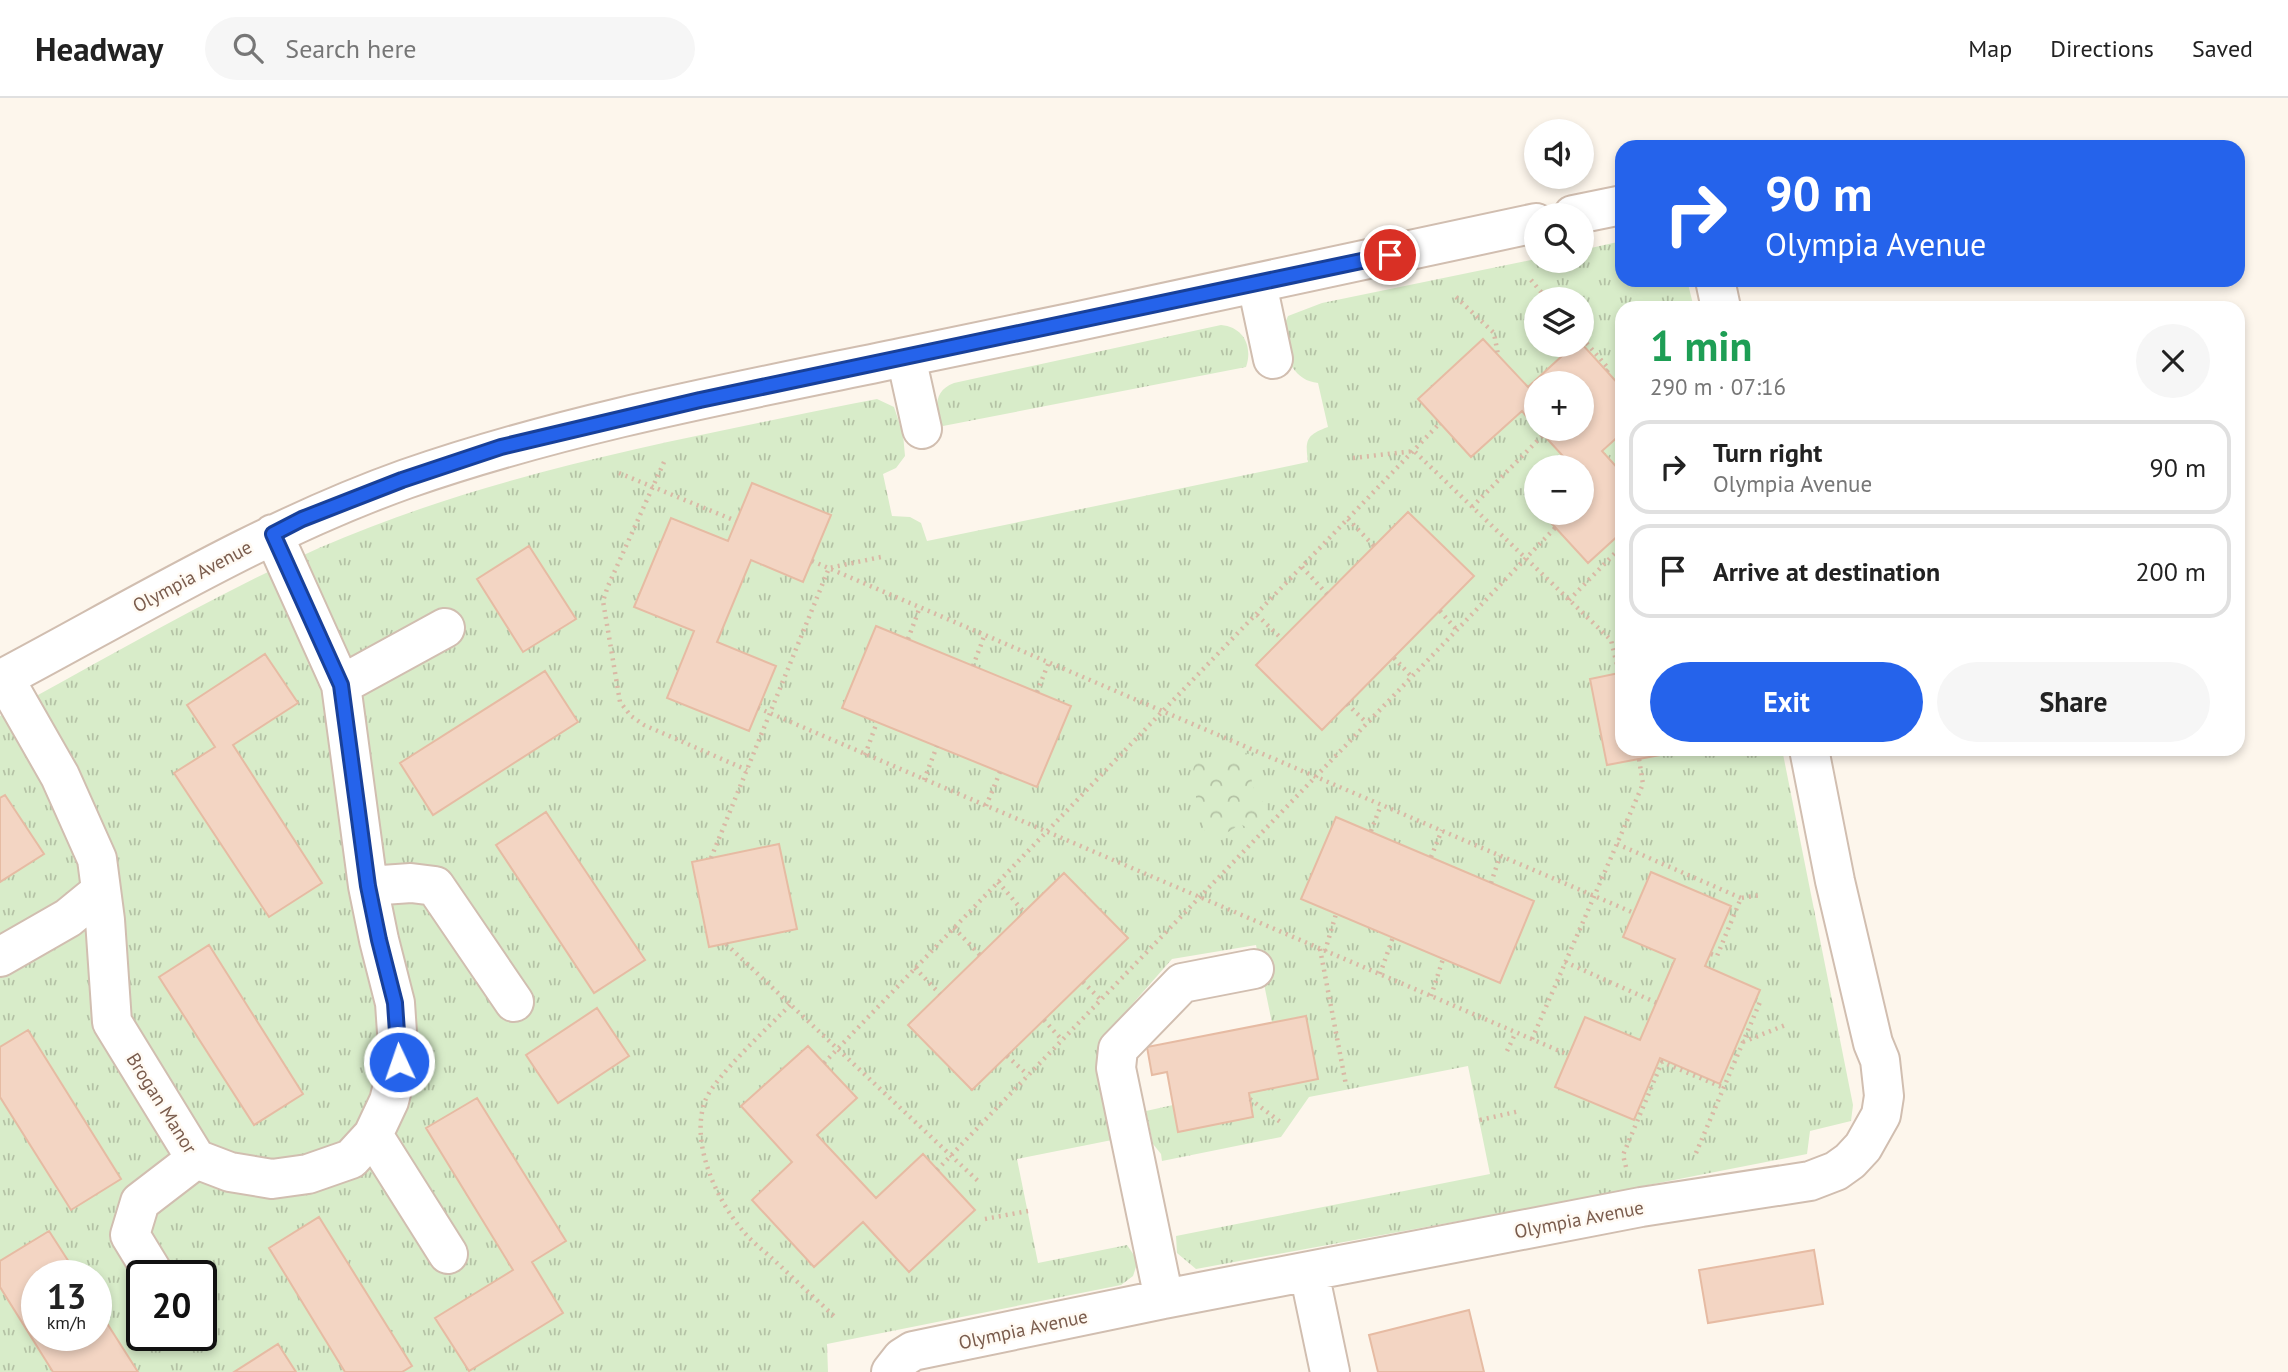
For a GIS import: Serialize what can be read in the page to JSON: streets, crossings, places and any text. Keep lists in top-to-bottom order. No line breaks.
{"streets":{"street":["Olympia Avenue","Brogan Manor"]},"crossings":[["Olympia Avenue","Brogan Manor"]],"page":{"header":"Headway","search":"Search here","nav":["Map","Directions","Saved"],"map_buttons":["+","−"],"turn":["90 m","Olympia Avenue"],"heading":["1 min","290 m · 07:16"],"list":[{"name":"Turn right","note":"Olympia Avenue","value":"90 m"},{"name":"Arrive at destination","value":"200 m"}],"buttons":["Exit","Share"],"speed":"13 km/h","limit":"20"}}
